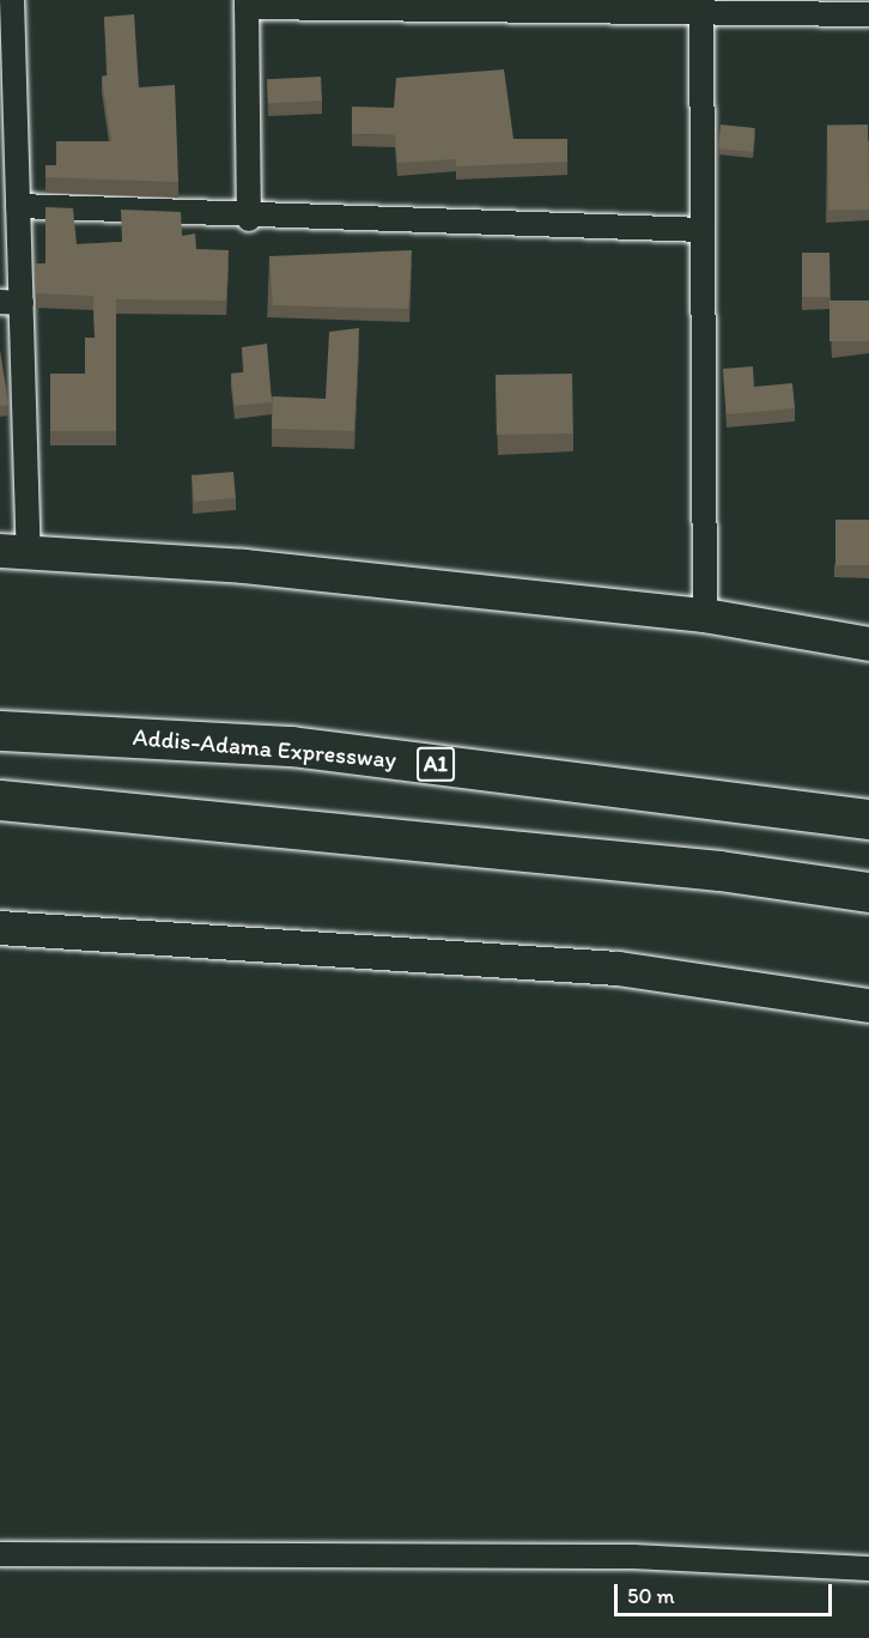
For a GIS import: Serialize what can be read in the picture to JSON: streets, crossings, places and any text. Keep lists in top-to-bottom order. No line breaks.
{"streets":{"highway":["Addis-Adama Expressway","A1"]},"scale_bar":"50 m"}
